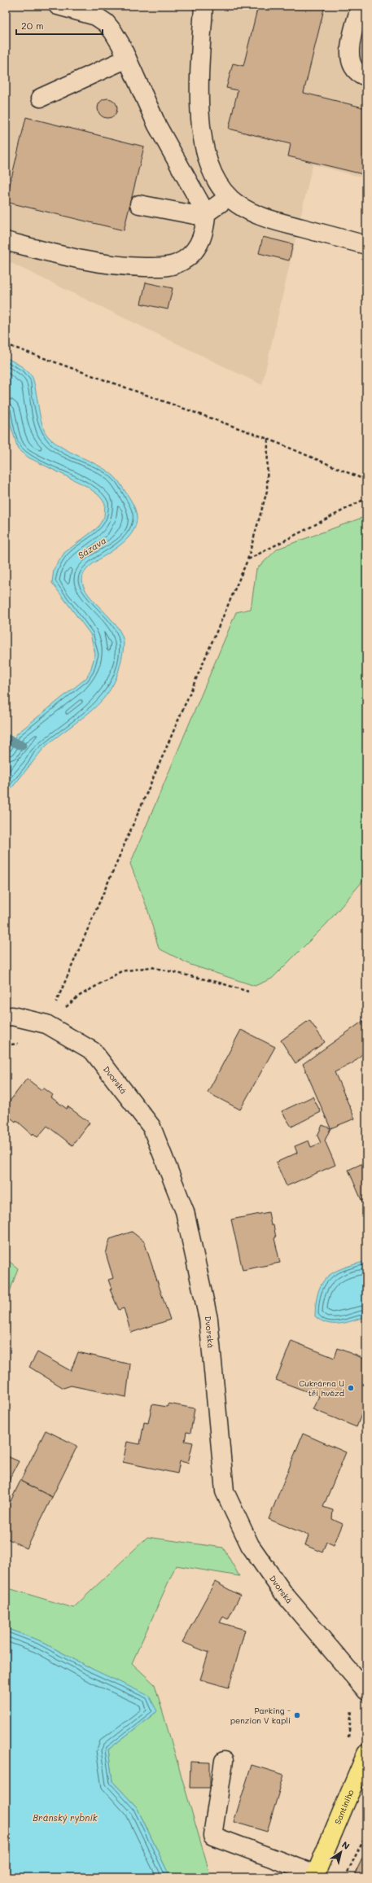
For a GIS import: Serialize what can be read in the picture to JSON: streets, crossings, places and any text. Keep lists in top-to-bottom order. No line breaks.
{"streets":{"main road":["Santiniho"],"street":["Dvorská"]},"water":["Sázava","Bránský rybník"],"places":["Cukrárna U tří hvězd","Parking - penzion V kapli"],"scale_bar":"20 m","north":"top right"}
